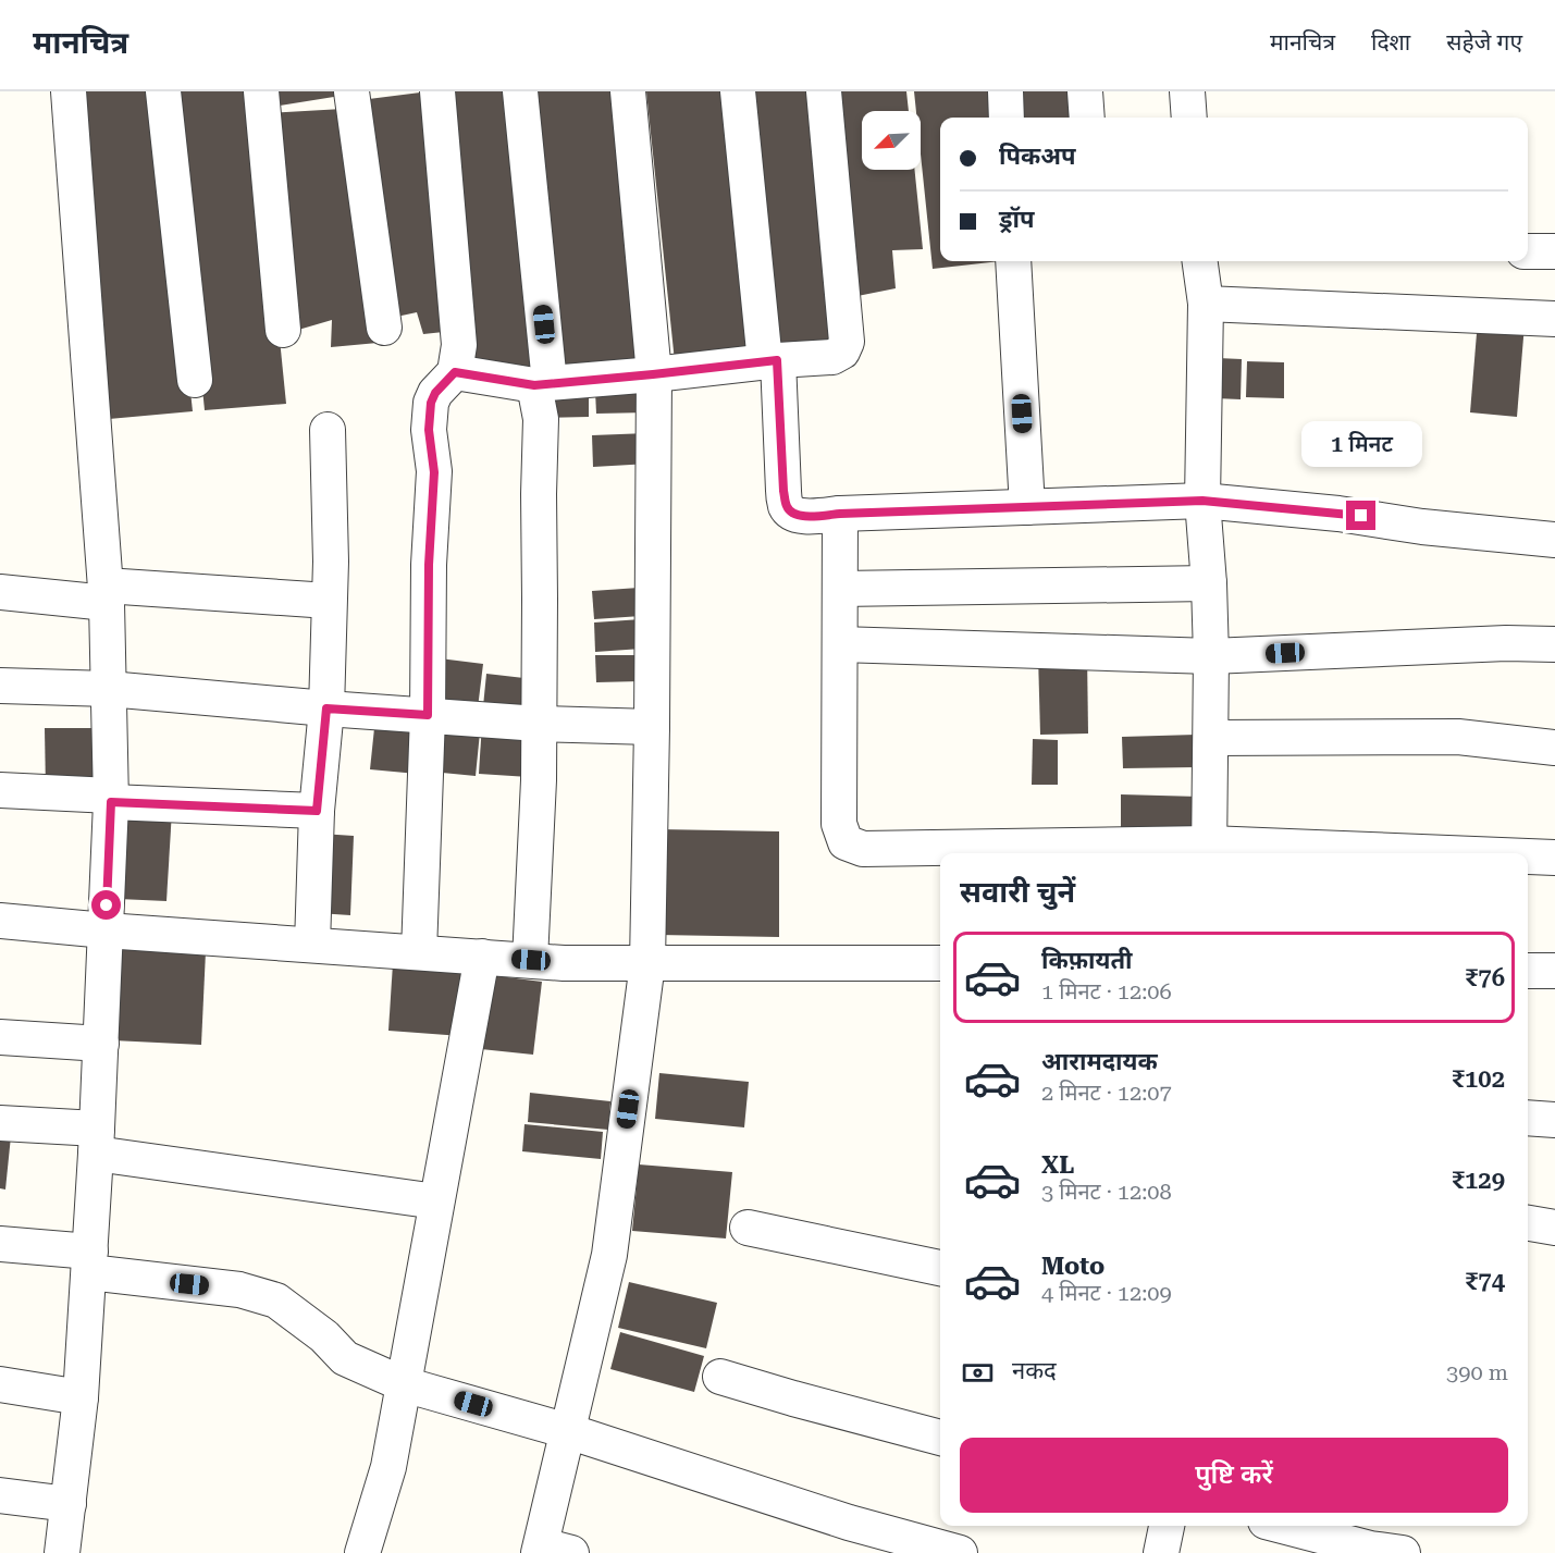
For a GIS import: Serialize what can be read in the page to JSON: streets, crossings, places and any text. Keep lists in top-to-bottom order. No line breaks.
{"north":"bottom left","page":{"header":"मानचित्र","nav":["मानचित्र","दिशा","सहेजे गए"],"banner":["पिकअप","ड्रॉप"],"bubble":"1 मिनट","heading":"सवारी चुनें","list":[{"name":"किफ़ायती","note":"1 मिनट · 12:06","value":"₹76"},{"name":"आरामदायक","note":"2 मिनट · 12:07","value":"₹102"},{"name":"XL","note":"3 मिनट · 12:08","value":"₹129"},{"name":"Moto","note":"4 मिनट · 12:09","value":"₹74"}],"pay":["नकद","390 m"],"buttons":"पुष्टि करें"}}
